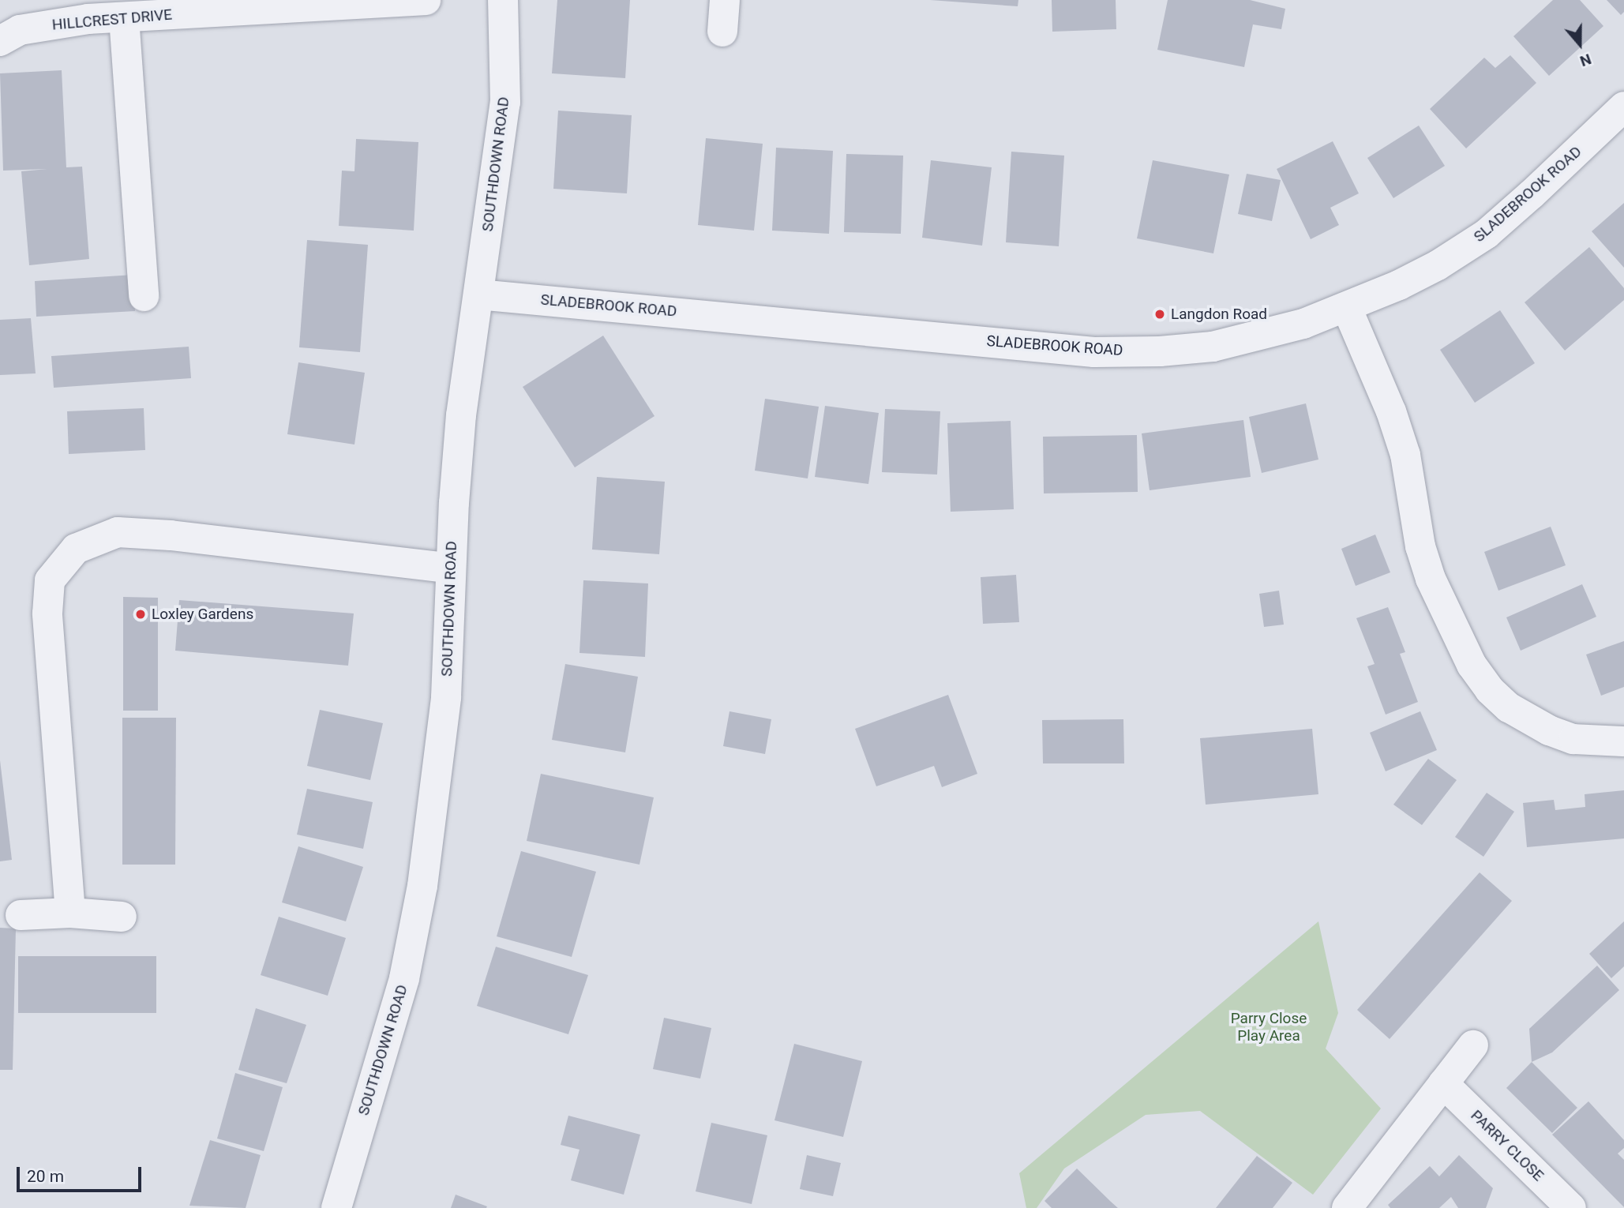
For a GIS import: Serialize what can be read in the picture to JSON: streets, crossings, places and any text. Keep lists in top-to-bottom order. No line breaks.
{"streets":{"street":["HILLCREST DRIVE","SOUTHDOWN ROAD","SLADEBROOK ROAD","PARRY CLOSE"]},"crossings":[["SOUTHDOWN ROAD","SLADEBROOK ROAD"]],"parks":["Parry Close Play Area"],"places":["Langdon Road","Loxley Gardens"],"scale_bar":"20 m","north":"bottom"}
